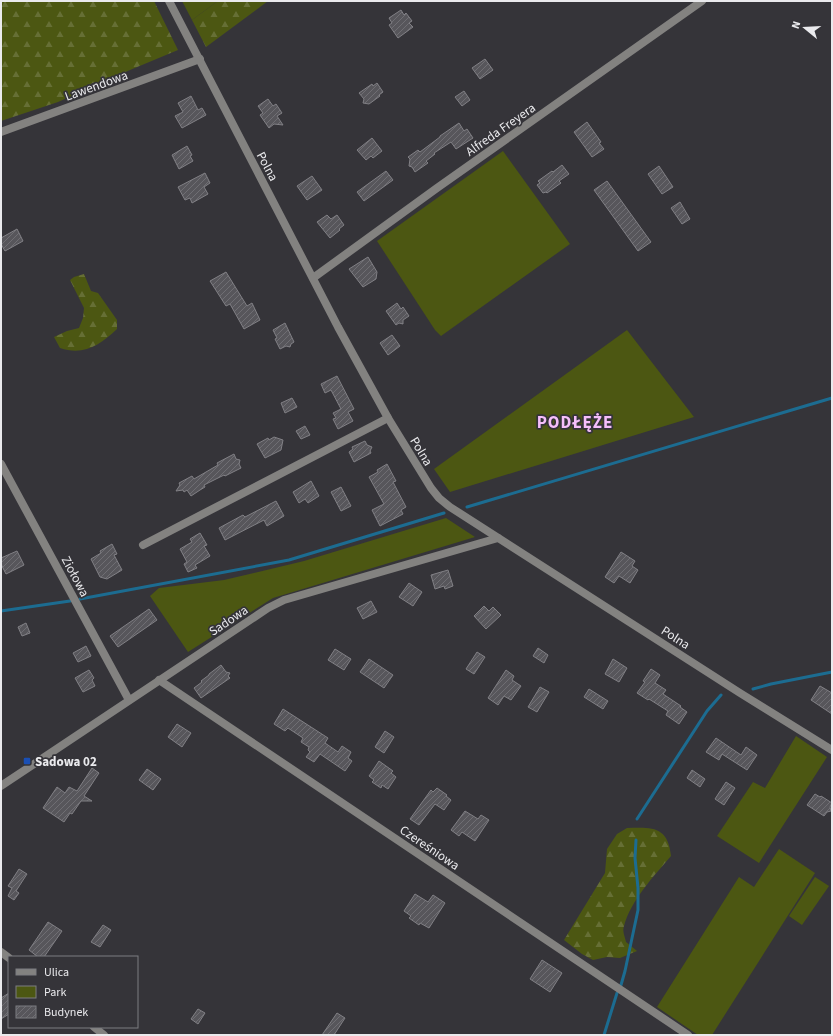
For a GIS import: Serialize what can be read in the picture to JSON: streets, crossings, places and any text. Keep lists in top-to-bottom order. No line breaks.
{"streets":{"street":["Lawendowa","Alfreda Freyera","Polna","Ziołowa","Sadowa","Czereśniowa"]},"crossings":[["Lawendowa","Polna"],["Alfreda Freyera","Polna"],["Polna","Sadowa"],["Ziołowa","Sadowa"],["Sadowa","Czereśniowa"]],"districts":["PODŁĘŻE"],"places":{"transit":["Sadowa 02"]},"legend":["Ulica","Park","Budynek"],"north":"left"}
